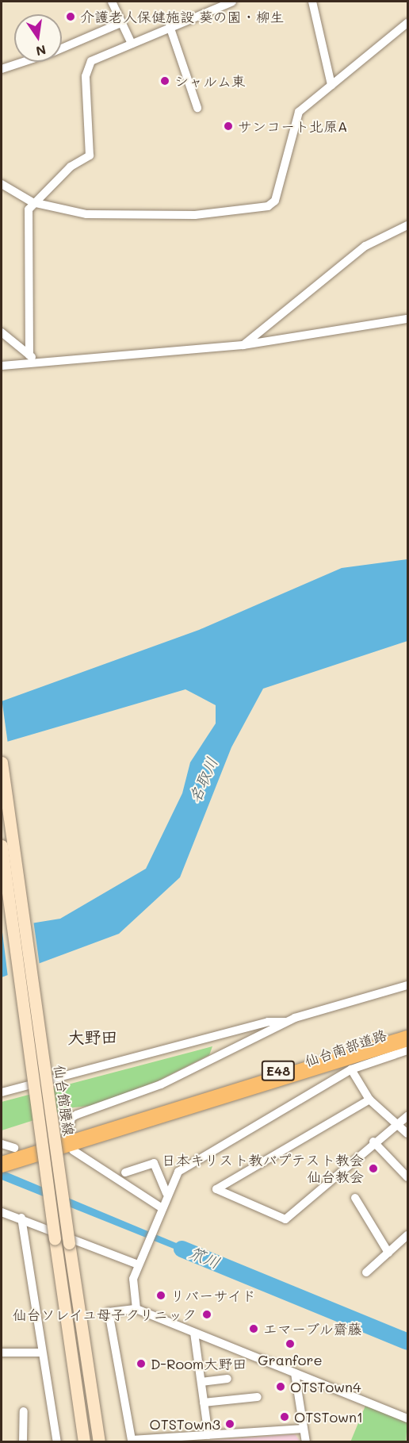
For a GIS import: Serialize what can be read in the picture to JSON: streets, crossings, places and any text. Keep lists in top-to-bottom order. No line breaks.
{"streets":{"highway":["仙台南部道路","E48"],"main road":["仙台館腰線"]},"districts":["大野田"],"water":["名取川","笊川"],"places":["介護老人保健施設 葵の園・柳生","シャルム東","サンコート北原A","日本キリスト教バプテスト教会 仙台教会","リバーサイド","仙台ソレイユ母子クリニック","エマーブル齋藤","Granfore","D-Room大野田","OTSTown4","OTSTown1","OTSTown3"],"north":"bottom"}
